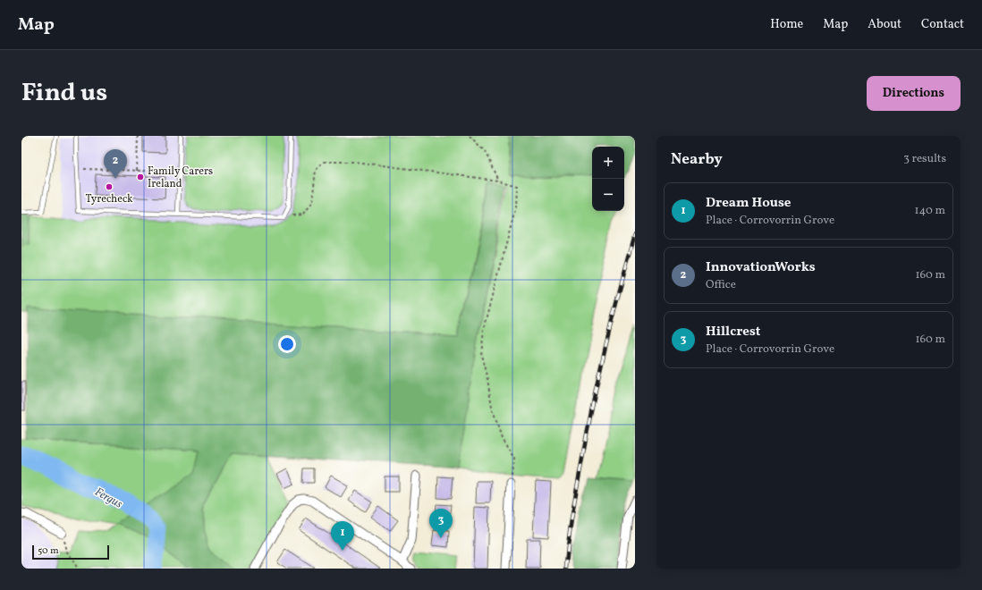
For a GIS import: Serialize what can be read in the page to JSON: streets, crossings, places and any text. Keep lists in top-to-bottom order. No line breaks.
{"water":["Fergus"],"places":["Family Carers Ireland","Tyrecheck"],"scale_bar":"50 m","page":{"header":"Map","nav":["Home","Map","About","Contact"],"title":"Find us","buttons":"Directions","heading":["Nearby","3 results"],"map_buttons":["+","−"],"pins":["2","3","1"],"list":[{"mark":"1","name":"Dream House","note":"Place · Corrovorrin Grove","value":"140 m"},{"mark":"2","name":"InnovationWorks","note":"Office","value":"160 m"},{"mark":"3","name":"Hillcrest","note":"Place · Corrovorrin Grove","value":"160 m"}],"scale":"50 m"}}
